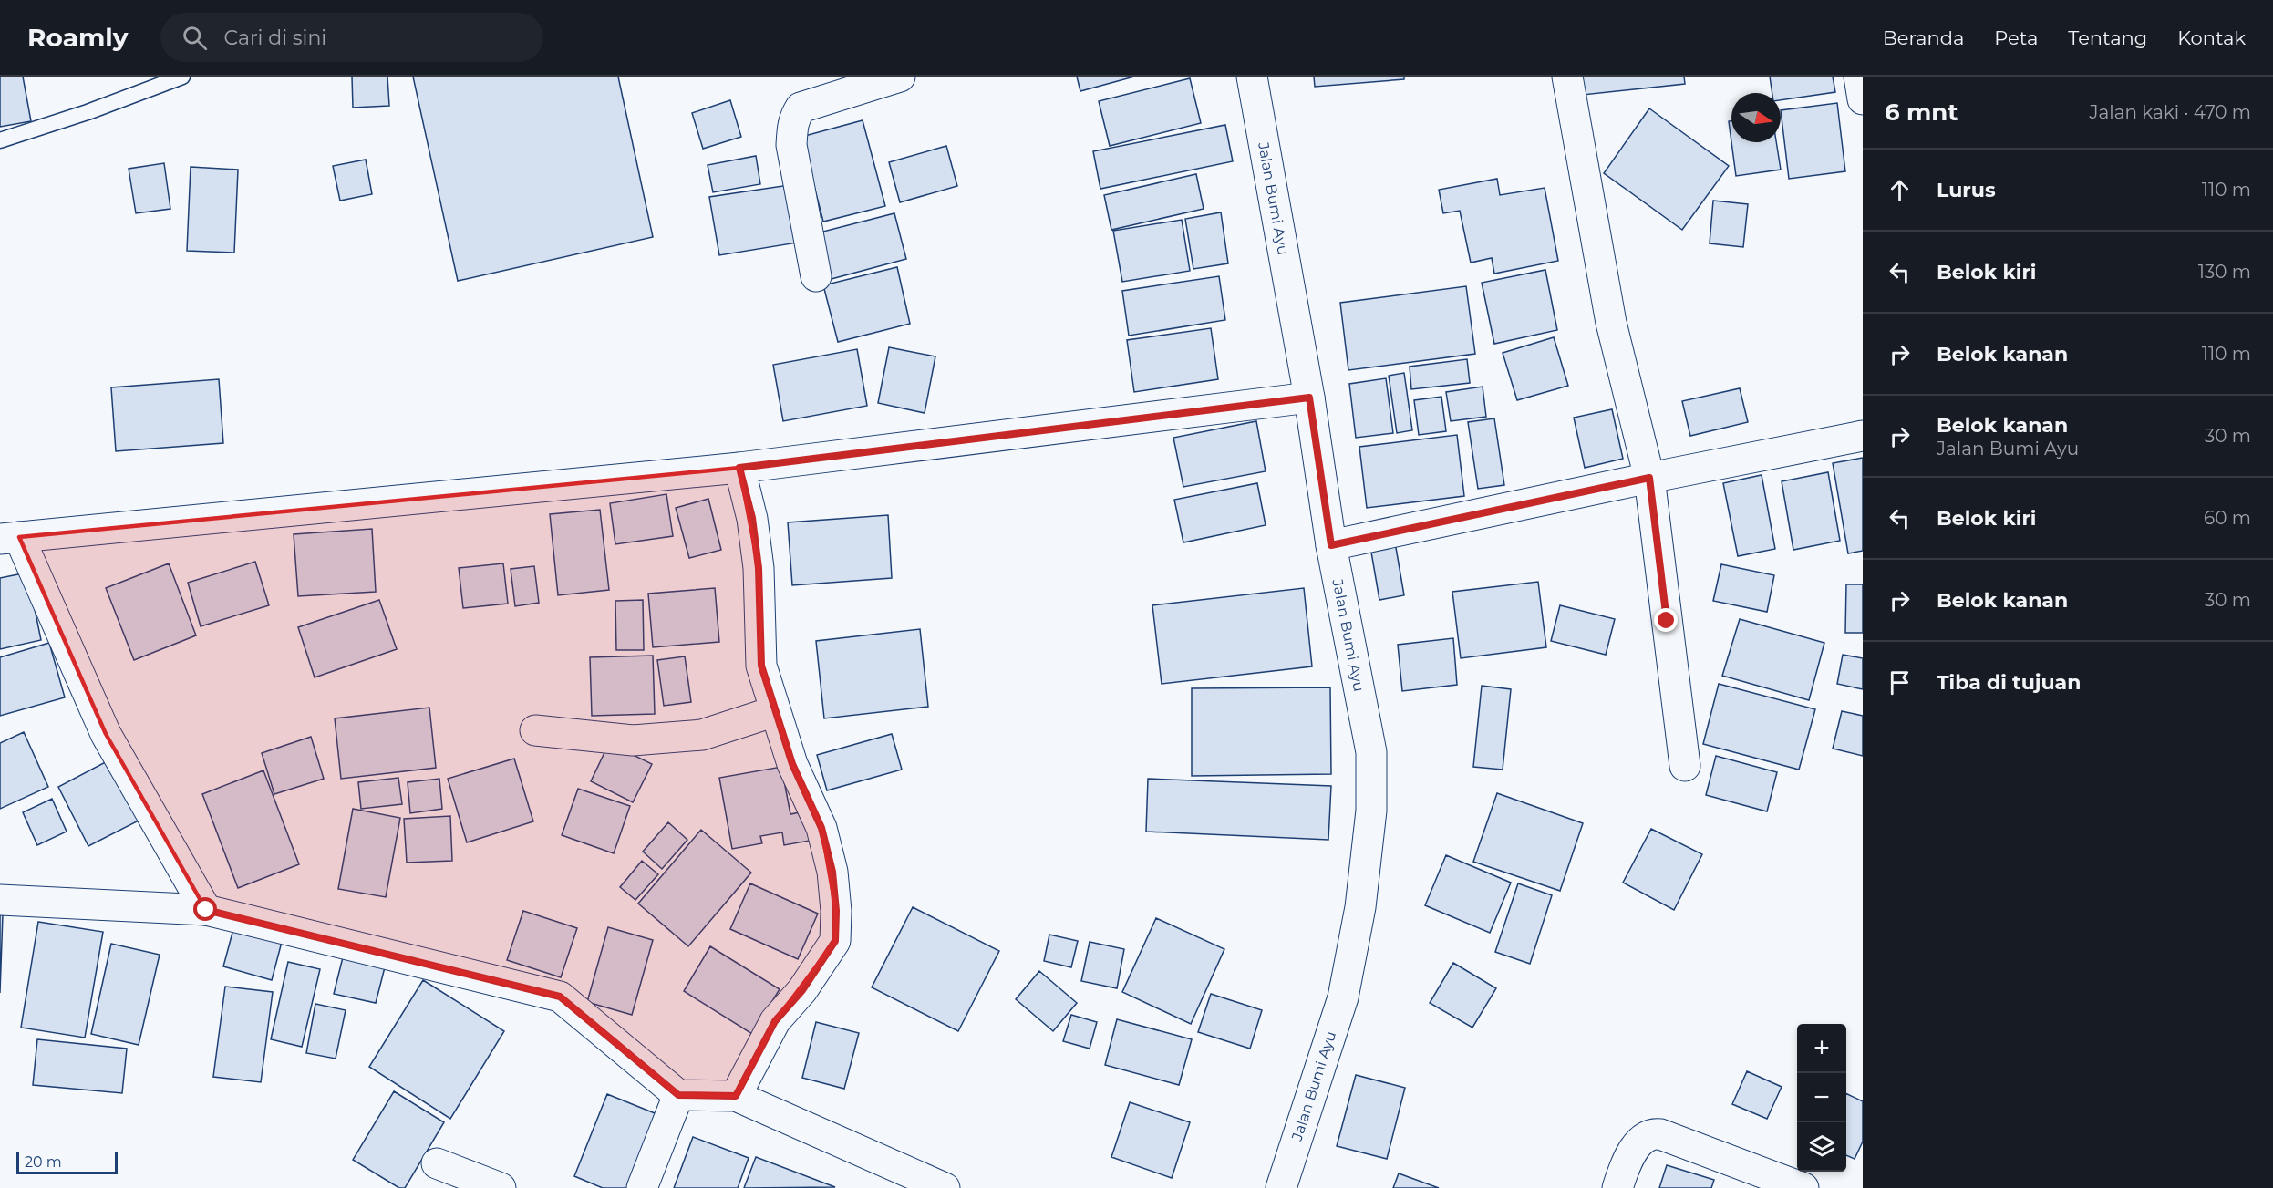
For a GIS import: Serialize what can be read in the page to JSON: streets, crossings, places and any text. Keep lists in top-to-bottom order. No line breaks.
{"streets":{"street":["Jalan Bumi Ayu"]},"scale_bar":"20 m","north":"right","page":{"header":"Roamly","search":"Cari di sini","nav":["Beranda","Peta","Tentang","Kontak"],"heading":["6 mnt","Jalan kaki · 470 m"],"list":[["Lurus","110 m"],["Belok kiri","130 m"],["Belok kanan","110 m"],["Belok kanan","Jalan Bumi Ayu","30 m"],["Belok kiri","60 m"],["Belok kanan","30 m"],"Tiba di tujuan"],"map_buttons":["+","−"],"scale":"20 m"}}
